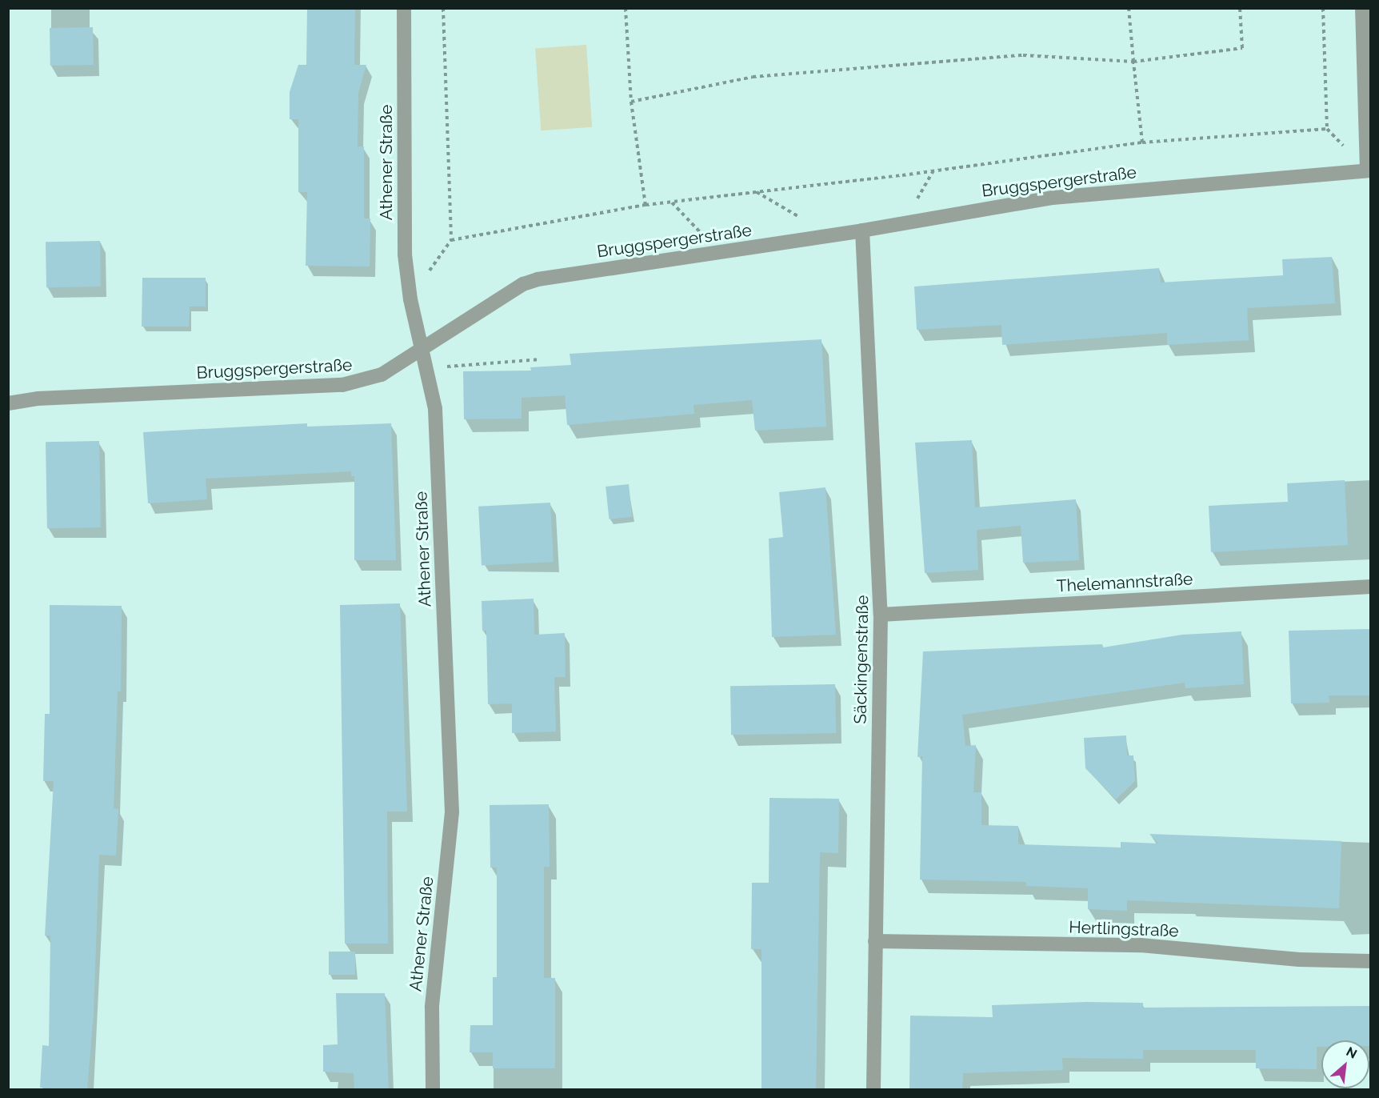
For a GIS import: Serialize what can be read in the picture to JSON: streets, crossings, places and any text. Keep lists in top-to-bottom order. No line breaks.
{"streets":{"street":["Athener Straße","Bruggspergerstraße","Thelemannstraße","Säckingenstraße","Hertlingstraße"]},"crossings":[["Athener Straße","Bruggspergerstraße"],["Bruggspergerstraße","Säckingenstraße"],["Thelemannstraße","Säckingenstraße"],["Säckingenstraße","Hertlingstraße"]],"north":"top right"}
